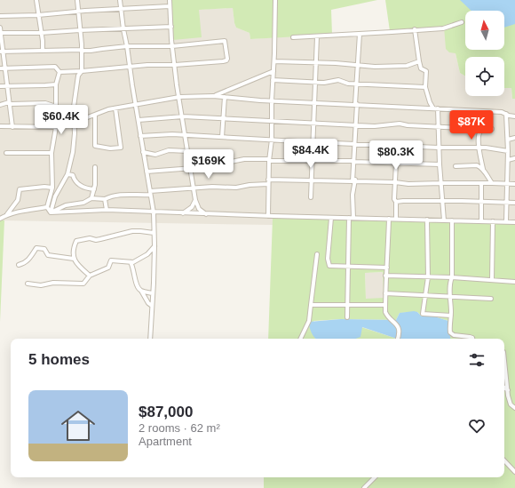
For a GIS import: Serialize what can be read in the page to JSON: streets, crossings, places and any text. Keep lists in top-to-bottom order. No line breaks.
{"north":"top","page":{"price":["$60.4K","$87K","$84.4K","$80.3K","$169K"],"heading":"5 homes","list":[{"name":"$87,000","note":"2 rooms · 62 m² · Apartment"}]}}
